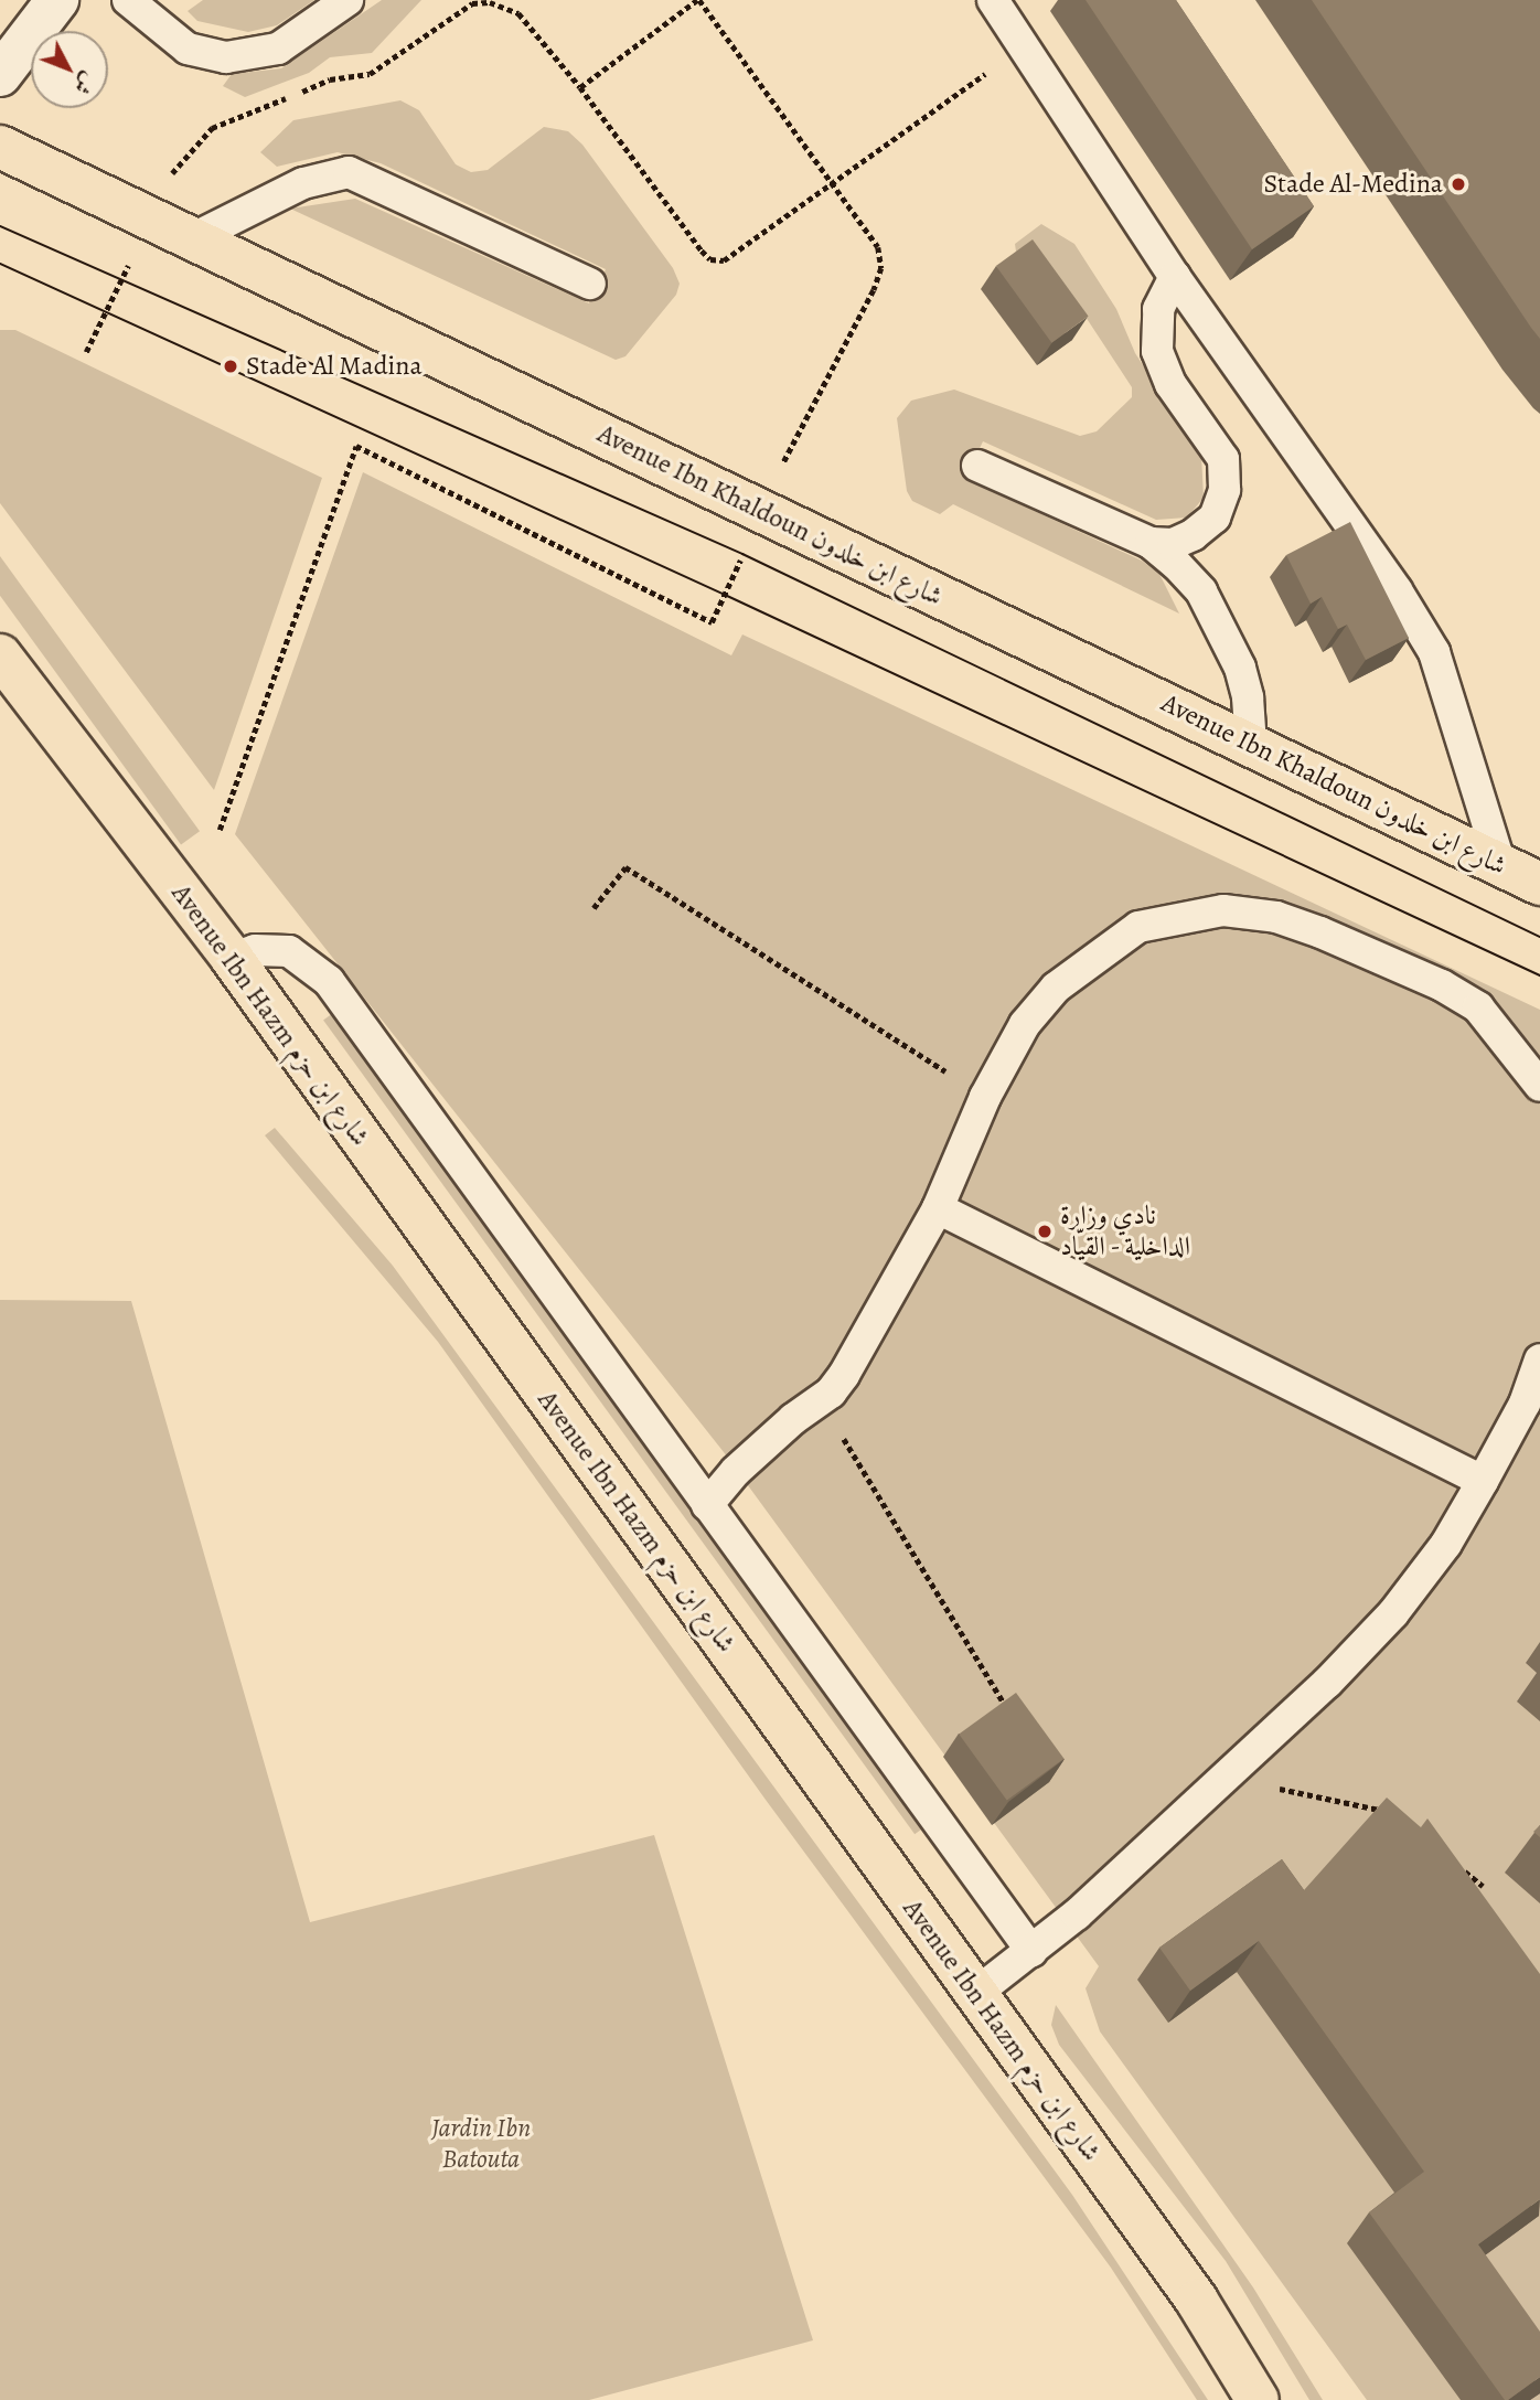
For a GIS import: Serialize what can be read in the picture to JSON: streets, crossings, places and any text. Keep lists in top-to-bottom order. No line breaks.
{"streets":{"main road":["Avenue Ibn Khaldoun شارع ابن خلدون","Avenue Ibn Hazm شارع ابن حزم"]},"parks":["Jardin Ibn Batouta"],"places":["Stade Al-Medina","Stade Al Madina","نادي وزارة الداخلية - القيّاد"],"north":"bottom right"}
